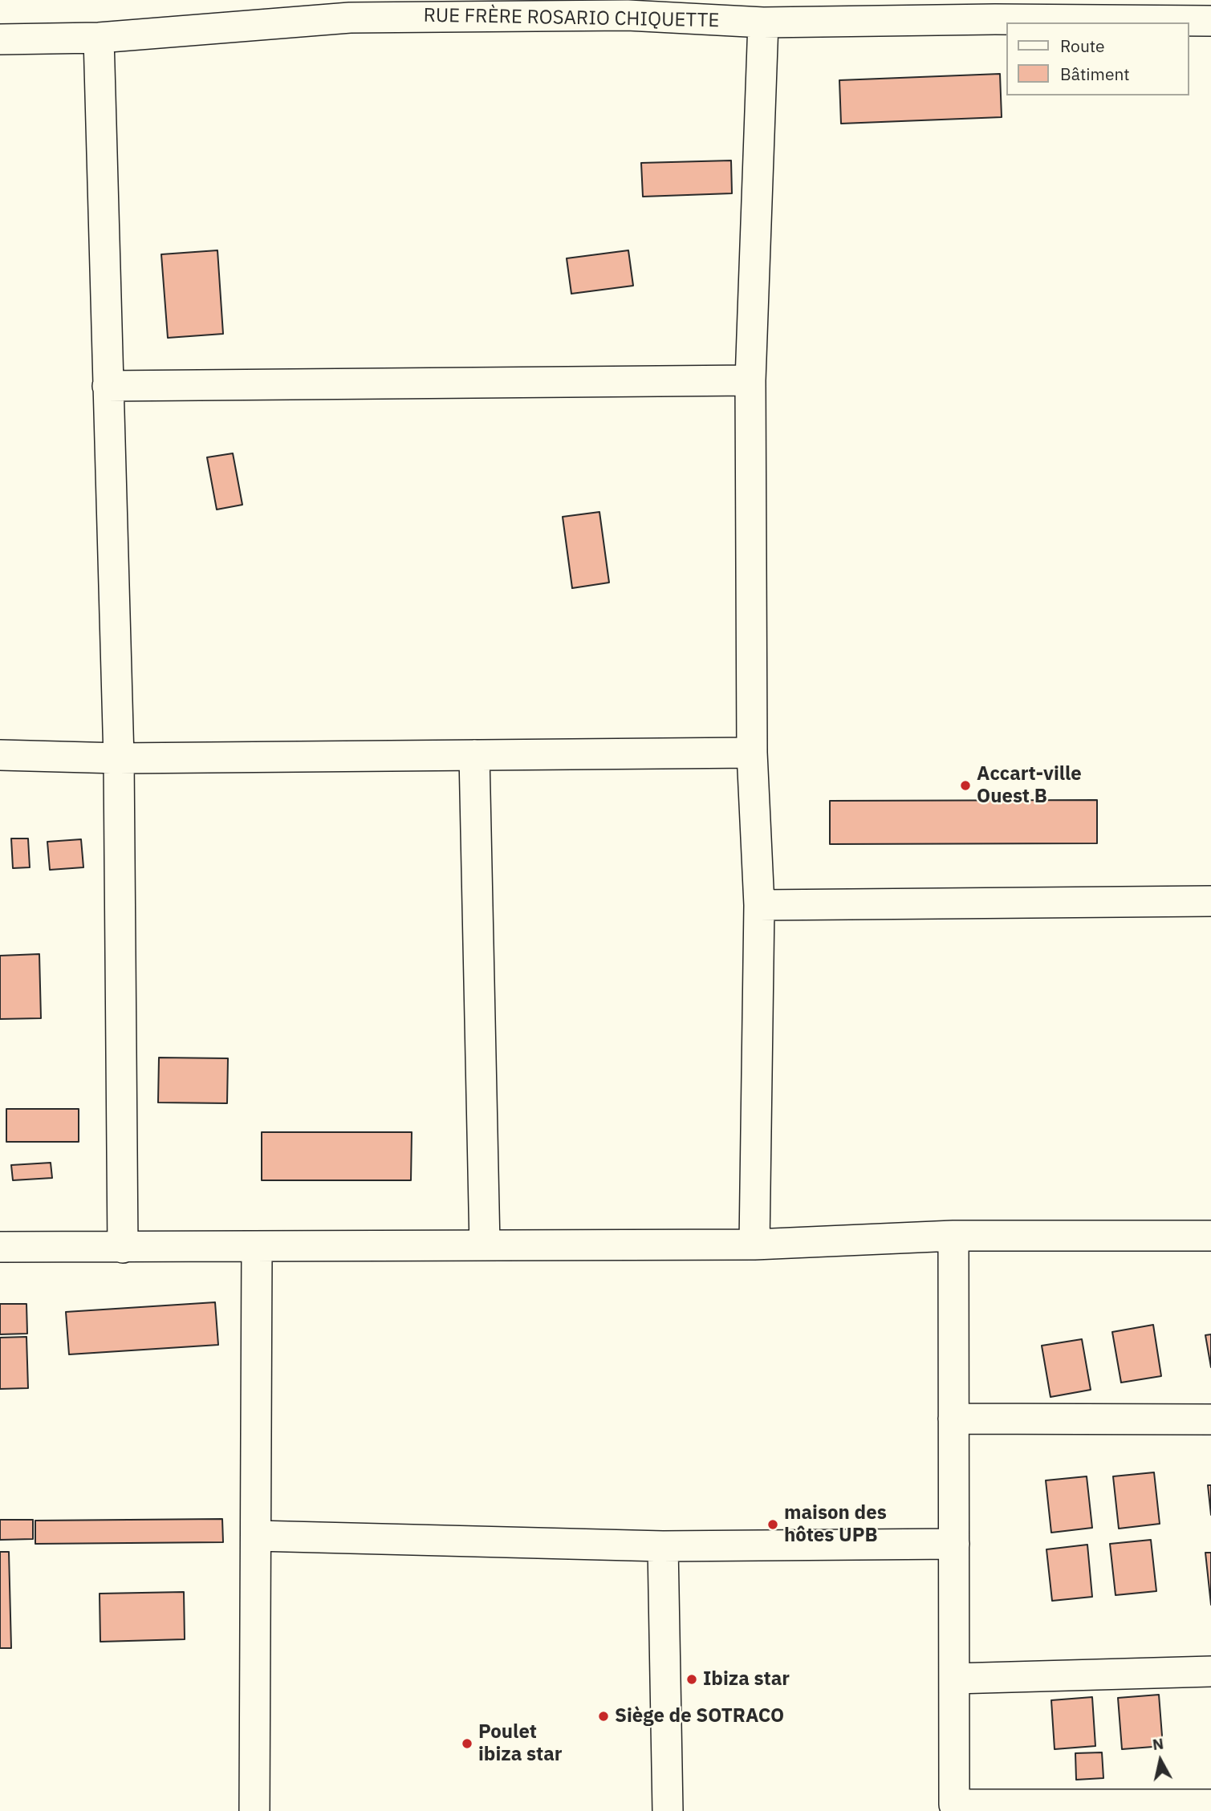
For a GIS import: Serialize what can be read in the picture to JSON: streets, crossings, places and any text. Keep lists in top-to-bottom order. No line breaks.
{"streets":{"street":["RUE FRÈRE ROSARIO CHIQUETTE"]},"places":["Accart-ville Ouest B","maison des hôtes UPB","Ibiza star","Siège de SOTRACO","Poulet ibiza star"],"legend":["Route","Bâtiment"],"north":"top"}
